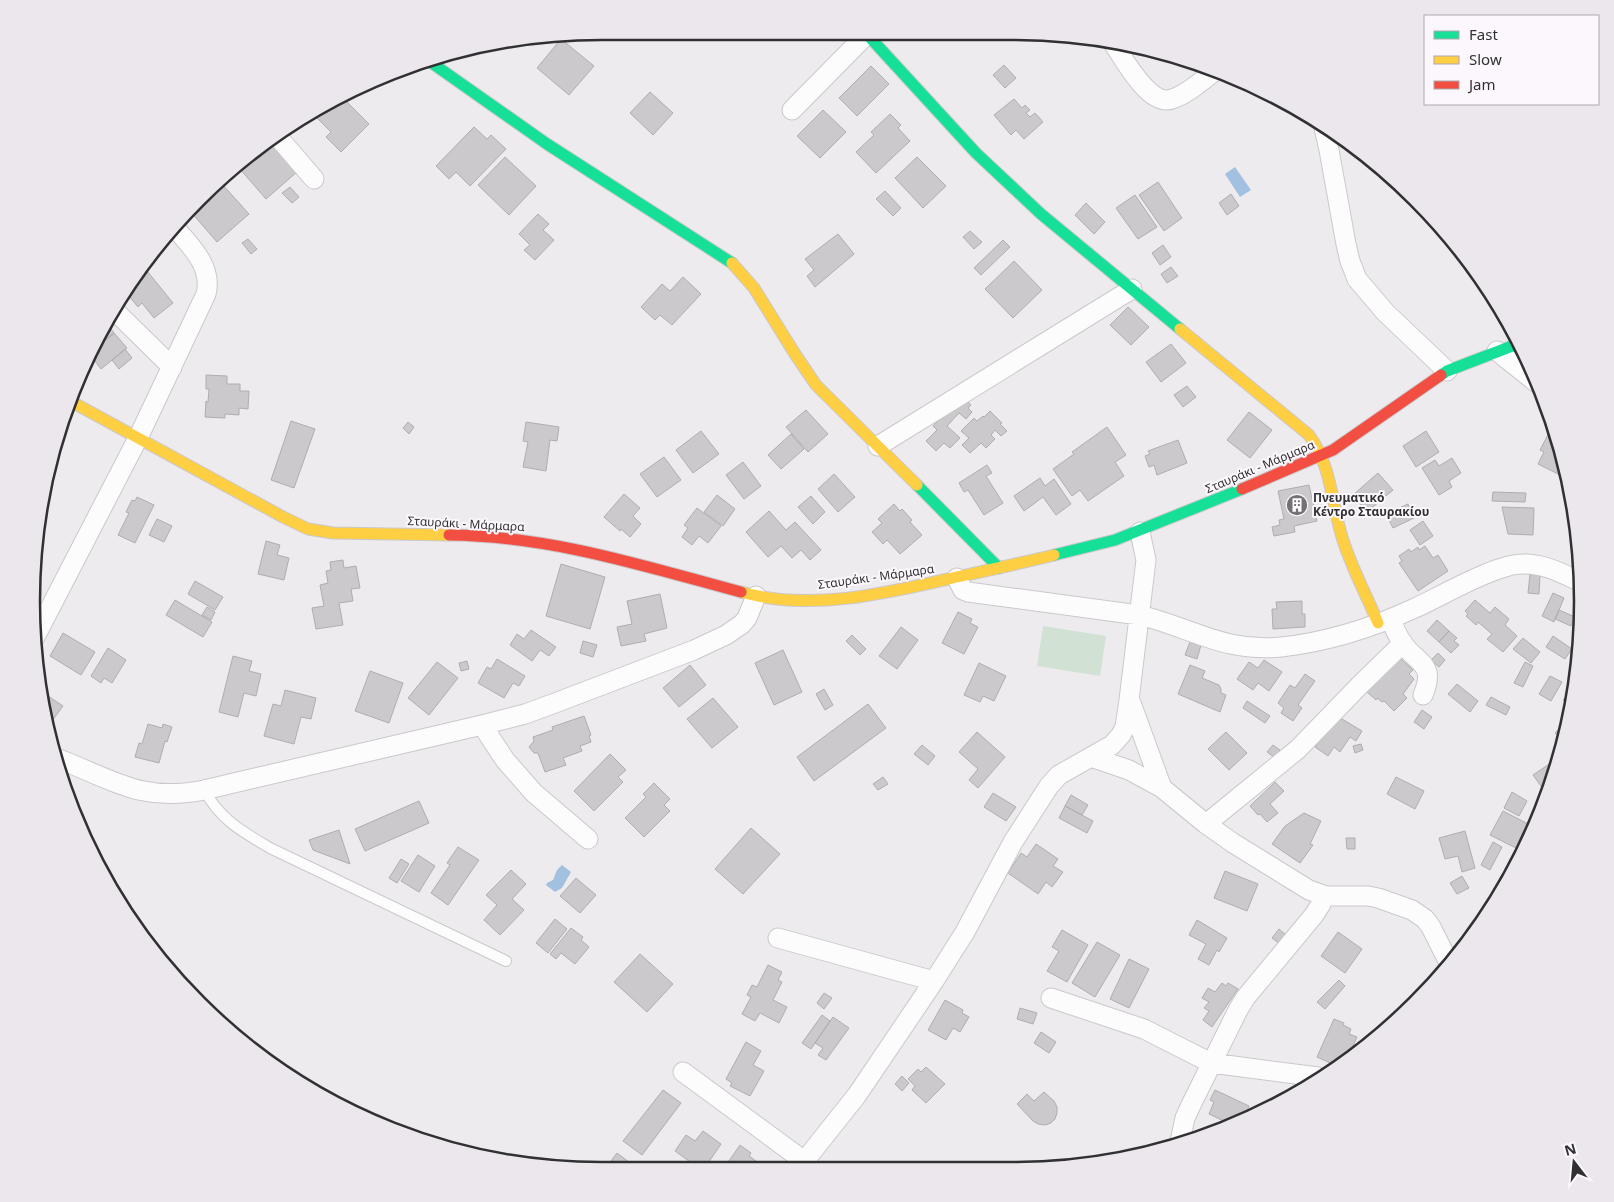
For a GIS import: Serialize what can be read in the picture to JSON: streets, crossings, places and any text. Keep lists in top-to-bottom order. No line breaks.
{"streets":{"street":["Σταυράκι - Μάρμαρα"]},"places":{"building":["Πνευματικό Κέντρο Σταυρακίου"]},"legend":["Fast","Slow","Jam"],"north":"top"}
